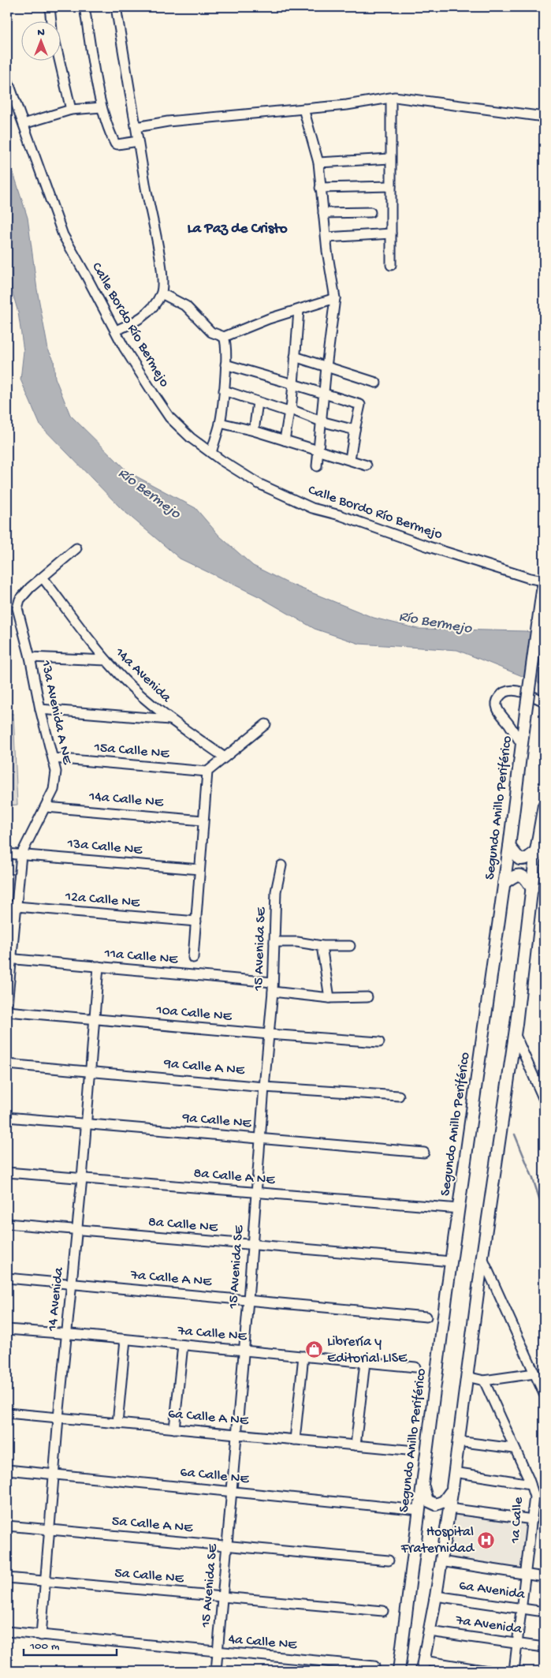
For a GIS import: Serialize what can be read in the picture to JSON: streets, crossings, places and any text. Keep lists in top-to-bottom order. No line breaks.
{"streets":{"main road":["Segundo Anillo Periférico"],"street":["Calle Bordo Río Bermejo","14a Avenida","13a Avenida A NE","15a Calle NE","14a Calle NE","13a Calle NE","12a Calle NE","15 Avenida SE","11a Calle NE","10a Calle NE","9a Calle A NE","9a Calle NE","8a Calle A NE","8a Calle NE","7a Calle A NE","14 Avenida","7a Calle NE","6a Calle A NE","6a Calle NE","1a Calle","5a Calle A NE","5a Calle NE","6a Avenida","7a Avenida","4a Calle NE"]},"crossings":[["Calle Bordo Río Bermejo","Segundo Anillo Periférico"],["14a Avenida","13a Avenida A NE"],["13a Avenida A NE","15a Calle NE"],["13a Avenida A NE","14a Calle NE"],["13a Avenida A NE","13a Calle NE"],["13a Avenida A NE","12a Calle NE"],["13a Avenida A NE","11a Calle NE"],["Segundo Anillo Periférico","8a Calle A NE"],["Segundo Anillo Periférico","8a Calle NE"],["Segundo Anillo Periférico","6a Calle NE"],["15 Avenida SE","11a Calle NE"],["15 Avenida SE","10a Calle NE"],["15 Avenida SE","9a Calle A NE"],["15 Avenida SE","9a Calle NE"],["15 Avenida SE","8a Calle A NE"],["15 Avenida SE","8a Calle NE"],["15 Avenida SE","7a Calle A NE"],["15 Avenida SE","7a Calle NE"],["15 Avenida SE","6a Calle A NE"],["15 Avenida SE","6a Calle NE"],["15 Avenida SE","5a Calle A NE"],["15 Avenida SE","5a Calle NE"],["15 Avenida SE","4a Calle NE"],["11a Calle NE","14 Avenida"],["10a Calle NE","14 Avenida"],["9a Calle A NE","14 Avenida"],["9a Calle NE","14 Avenida"],["8a Calle A NE","14 Avenida"],["8a Calle NE","14 Avenida"],["7a Calle A NE","14 Avenida"],["14 Avenida","7a Calle NE"],["14 Avenida","6a Calle A NE"],["14 Avenida","6a Calle NE"],["14 Avenida","5a Calle A NE"],["14 Avenida","5a Calle NE"],["14 Avenida","4a Calle NE"],["1a Calle","6a Avenida"],["1a Calle","7a Avenida"]],"districts":["La Paz de Cristo"],"water":["Río Bermejo"],"places":{"shop":["Librería y Editorial LISE"],"hospital":["Hospital Fraternidad"]},"scale_bar":"100 m","north":"top"}
